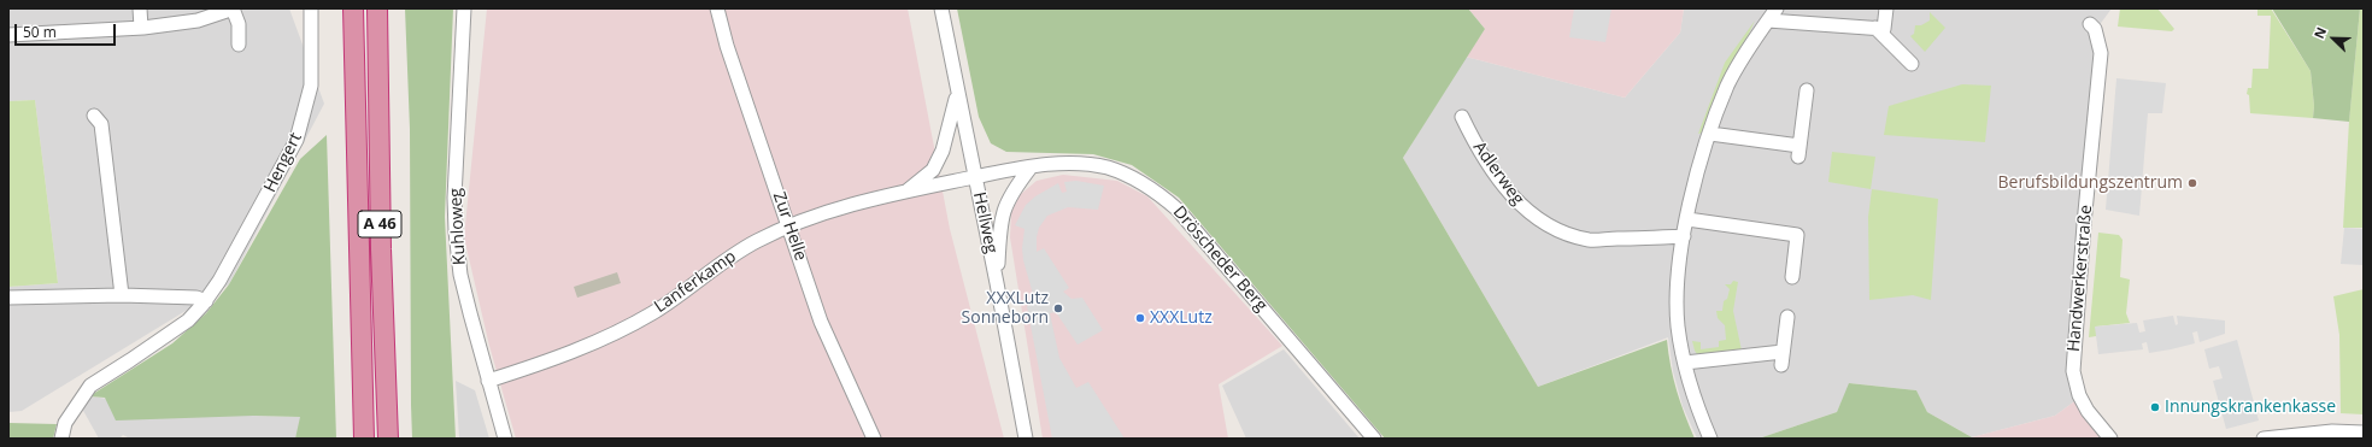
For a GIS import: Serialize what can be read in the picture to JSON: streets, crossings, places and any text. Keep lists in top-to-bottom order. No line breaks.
{"streets":{"highway":["A 46"],"street":["Hengert","Adlerweg","Hellweg","Kuhloweg","Zur Helle","Dröscheder Berg","Handwerkerstraße","Lanferkamp"]},"crossings":[["Hellweg","Dröscheder Berg"],["Hellweg","Lanferkamp"],["Kuhloweg","Lanferkamp"],["Zur Helle","Lanferkamp"],["Dröscheder Berg","Lanferkamp"]],"places":["Berufsbildungszentrum","XXXLutz Sonneborn","XXXLutz","Innungskrankenkasse"],"scale_bar":"50 m","north":"top left"}
